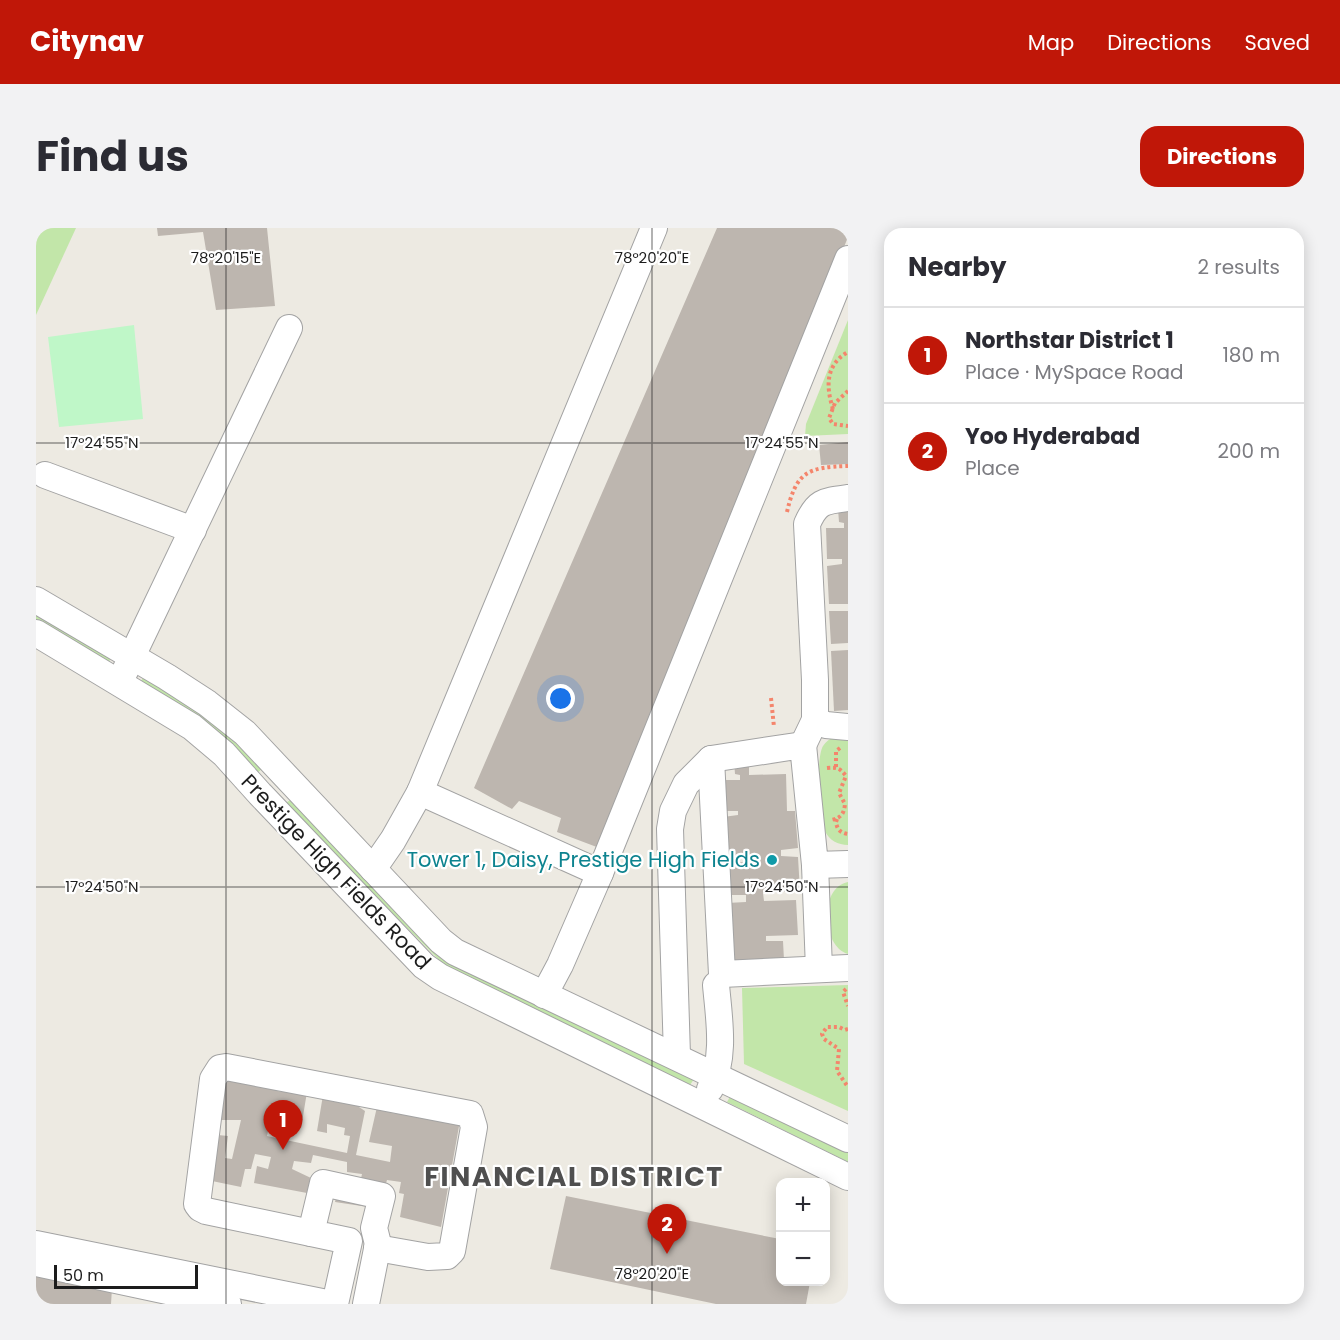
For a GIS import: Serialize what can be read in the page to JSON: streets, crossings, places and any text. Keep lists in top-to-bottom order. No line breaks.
{"streets":{"street":["Prestige High Fields Road"]},"districts":["FINANCIAL DISTRICT"],"places":["Tower 1, Daisy, Prestige High Fields"],"scale_bar":"50 m","page":{"header":"Citynav","nav":["Map","Directions","Saved"],"title":"Find us","buttons":"Directions","heading":["Nearby","2 results"],"list":[{"mark":"1","name":"Northstar District 1","note":"Place · MySpace Road","value":"180 m"},{"mark":"2","name":"Yoo Hyderabad","note":"Place","value":"200 m"}],"pins":["1","2"],"map_buttons":["+","−"],"scale":"50 m"},"coordinates":["78°20'15\"E","78°20'20\"E","17°24'55\"N","17°24'50\"N"]}
